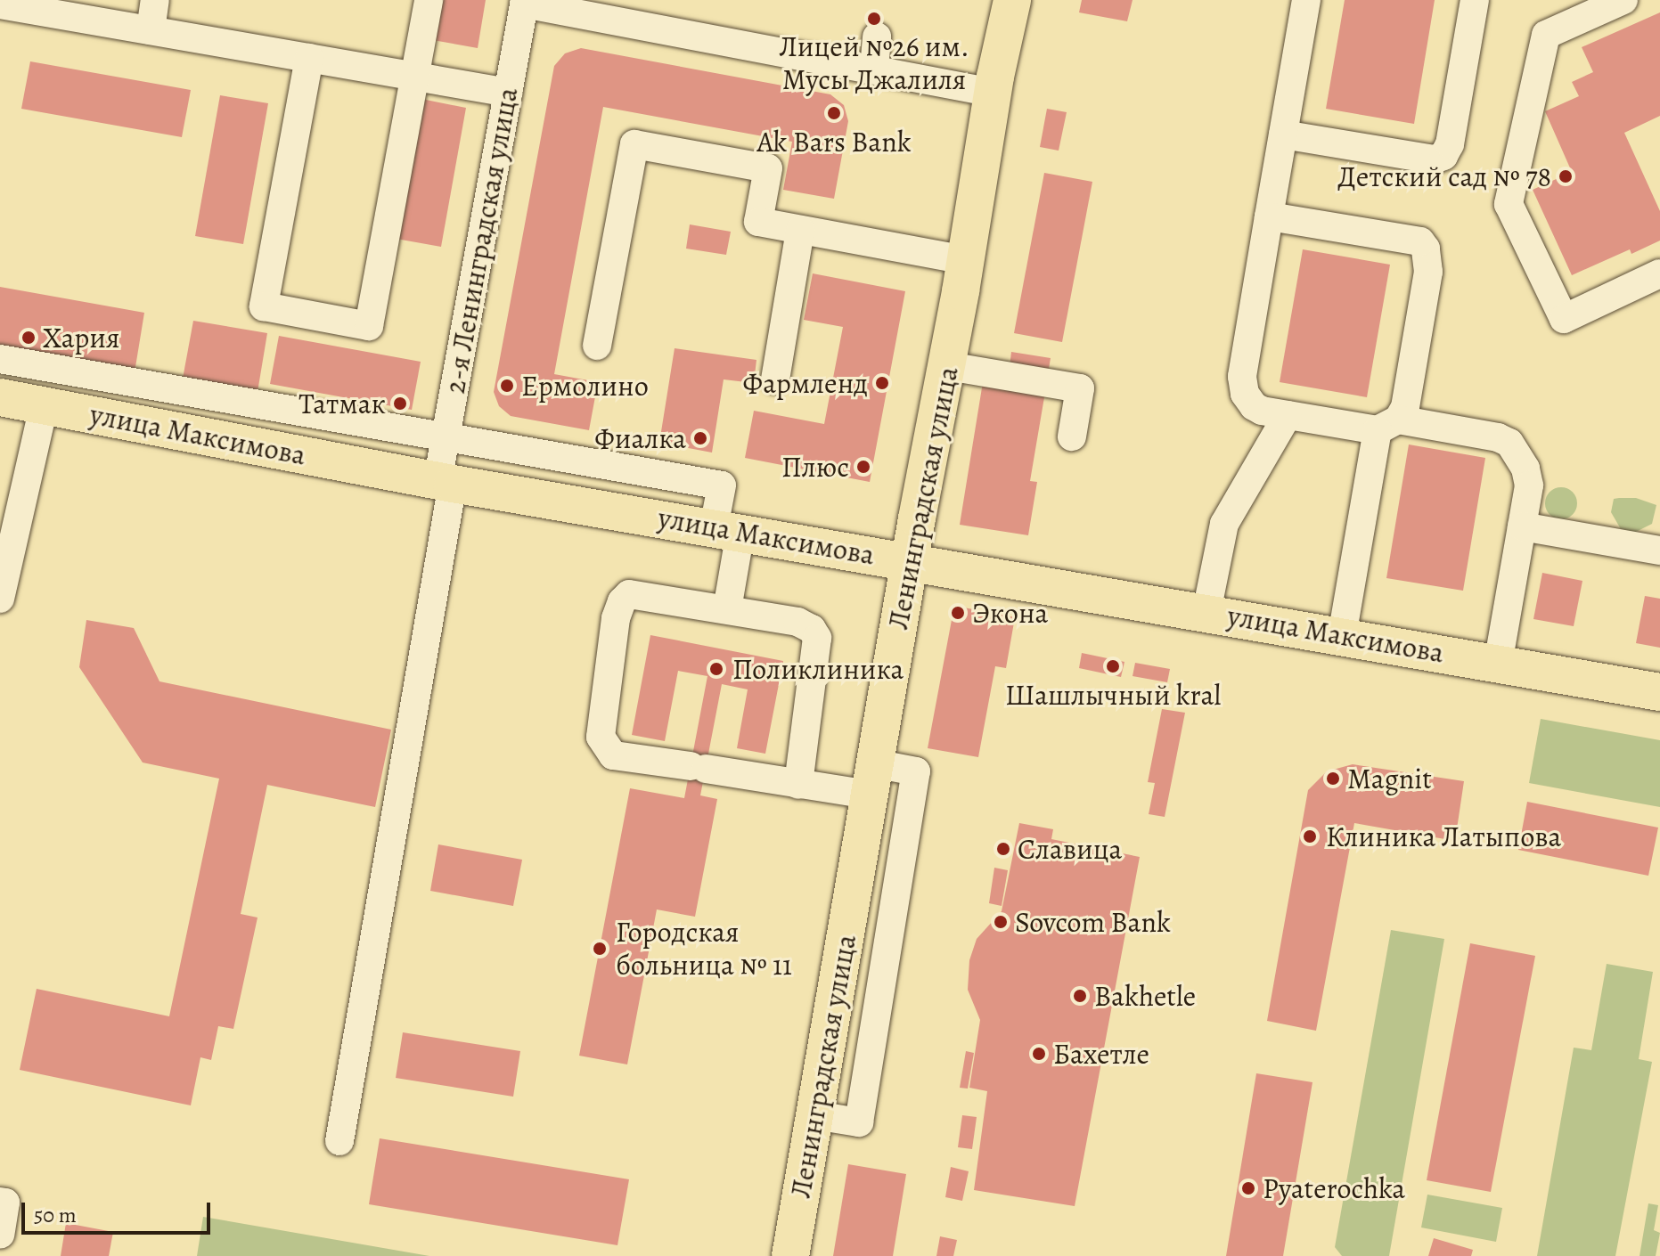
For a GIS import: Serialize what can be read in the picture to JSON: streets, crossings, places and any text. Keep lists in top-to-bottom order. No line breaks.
{"streets":{"main road":["улица Максимова","Ленинградская улица"],"street":["2-я Ленинградская улица"]},"crossings":[["2-я Ленинградская улица","улица Максимова"],["улица Максимова","Ленинградская улица"]],"places":["Лицей №26 им. Мусы Джалиля","Ak Bars Bank","Детский сад № 78","Хария","Фармленд","Ермолино","Татмак","Фиалка","Плюс","Экона","Шашлычный kral","Поликлиника","Magnit","Клиника Латыпова","Славица","Sovcom Bank","Городская больница № 11","Bakhetle","Бахетле","Pyaterochka"],"scale_bar":"50 m"}
